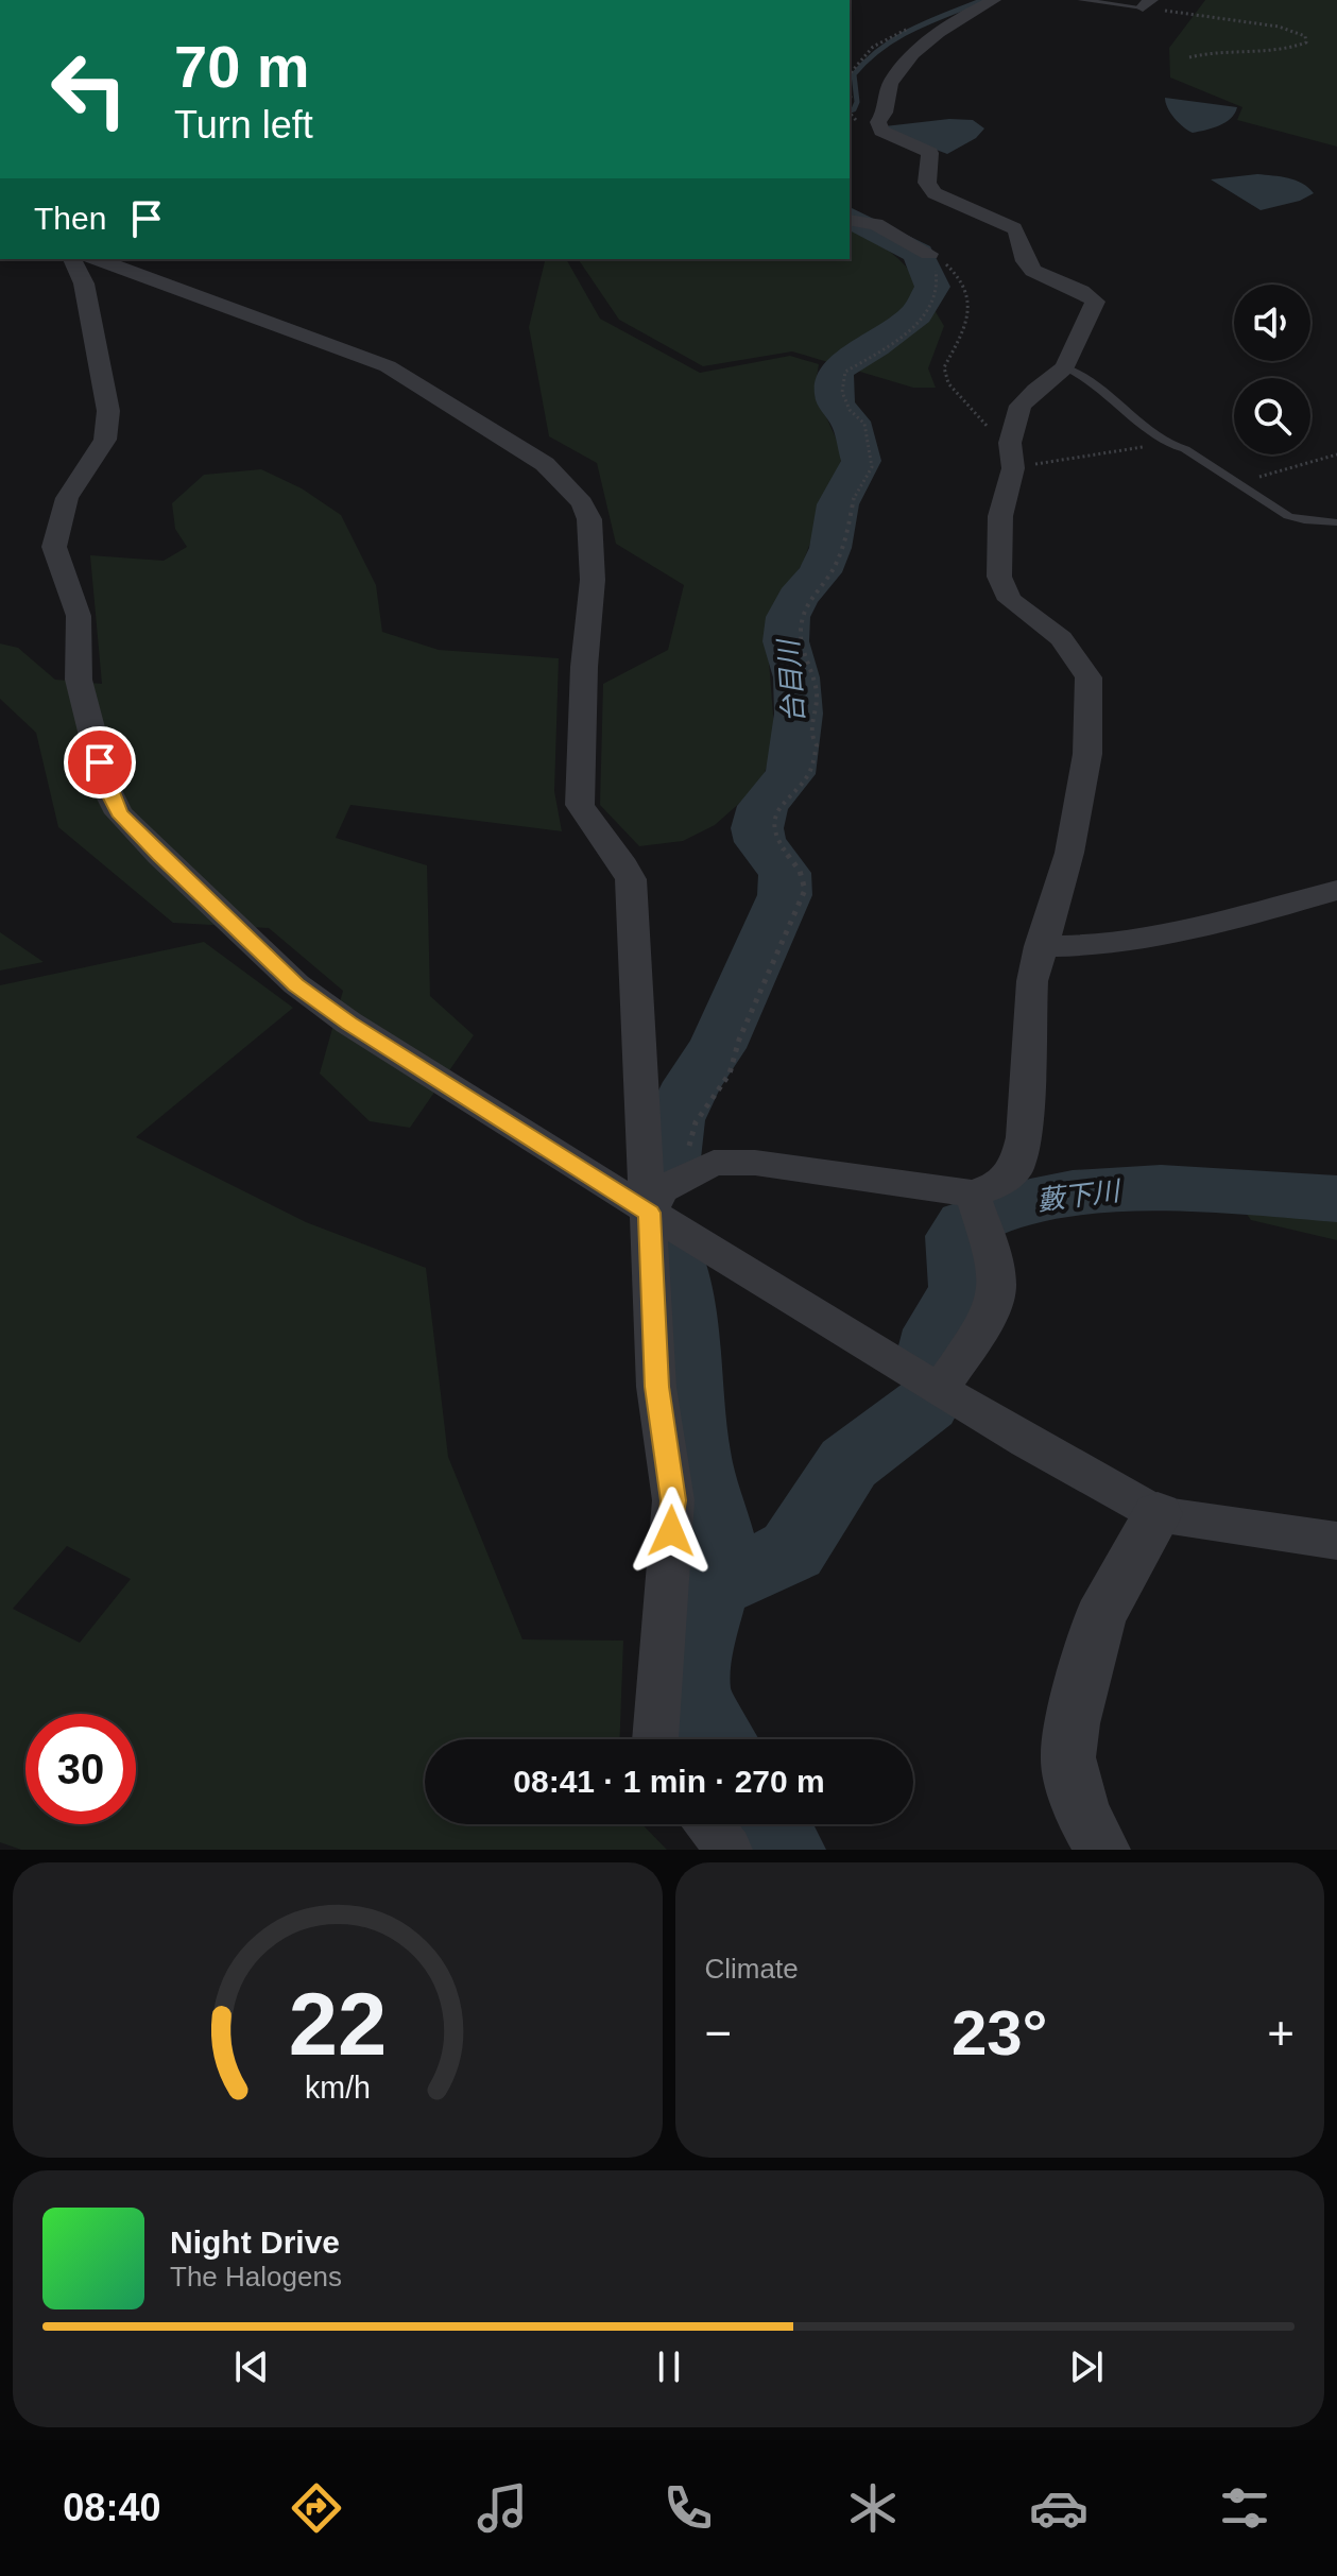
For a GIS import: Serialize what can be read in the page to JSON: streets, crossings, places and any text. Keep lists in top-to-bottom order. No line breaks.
{"water":["台目川","藪下川"],"page":{"turn":["70 m","Turn left"],"then":"Then","limit":"30","trip":"08:41 · 1 min · 270 m","tile":"Climate","heat":["−","23°","+"],"song":["Night Drive","The Halogens"],"tabs":"08:40","gauge":["22","km/h"]}}
